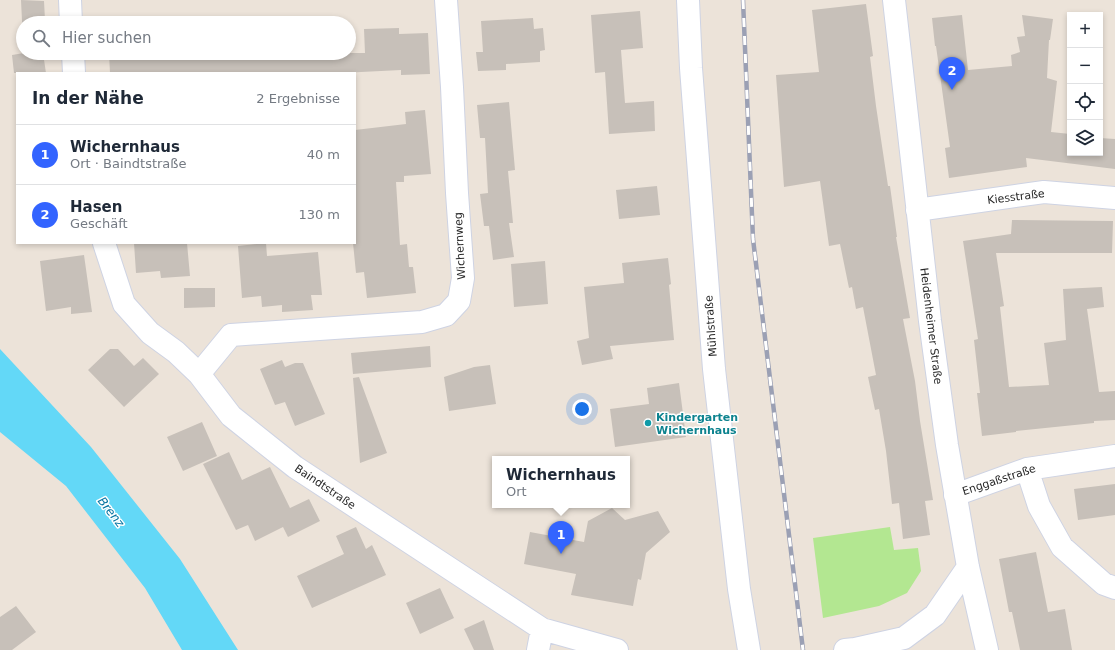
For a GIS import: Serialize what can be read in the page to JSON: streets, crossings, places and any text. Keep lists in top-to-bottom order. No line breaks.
{"streets":{"street":["Kiesstraße","Wichernweg","Mühlstraße","Heidenheimer Straße","Enggaßstraße","Baindtstraße"]},"crossings":[["Kiesstraße","Heidenheimer Straße"],["Wichernweg","Baindtstraße"],["Heidenheimer Straße","Enggaßstraße"]],"water":["Brenz"],"places":["Kindergarten Wichernhaus"],"page":{"map_buttons":["+","−"],"search":"Hier suchen","pins":["2","1"],"heading":["In der Nähe","2 Ergebnisse"],"list":[{"mark":"1","name":"Wichernhaus","note":"Ort · Baindtstraße","value":"40 m"},{"mark":"2","name":"Hasen","note":"Geschäft","value":"130 m"}],"popup":["Wichernhaus","Ort"]}}
